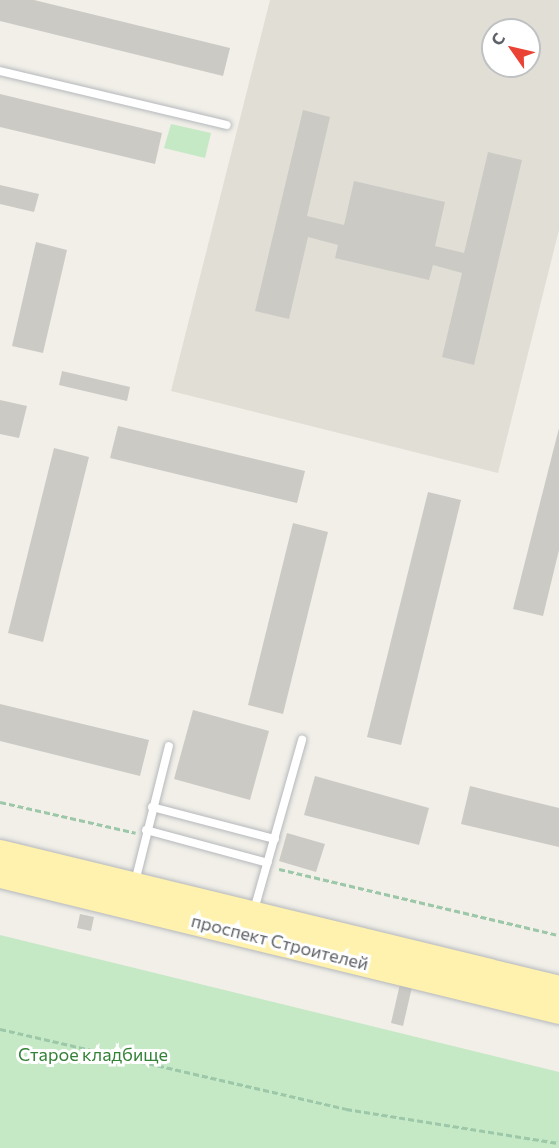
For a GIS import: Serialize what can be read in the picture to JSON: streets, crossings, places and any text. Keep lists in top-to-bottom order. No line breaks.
{"streets":{"main road":["проспект Строителей"]},"parks":["Старое кладбище"],"north":"top left"}
